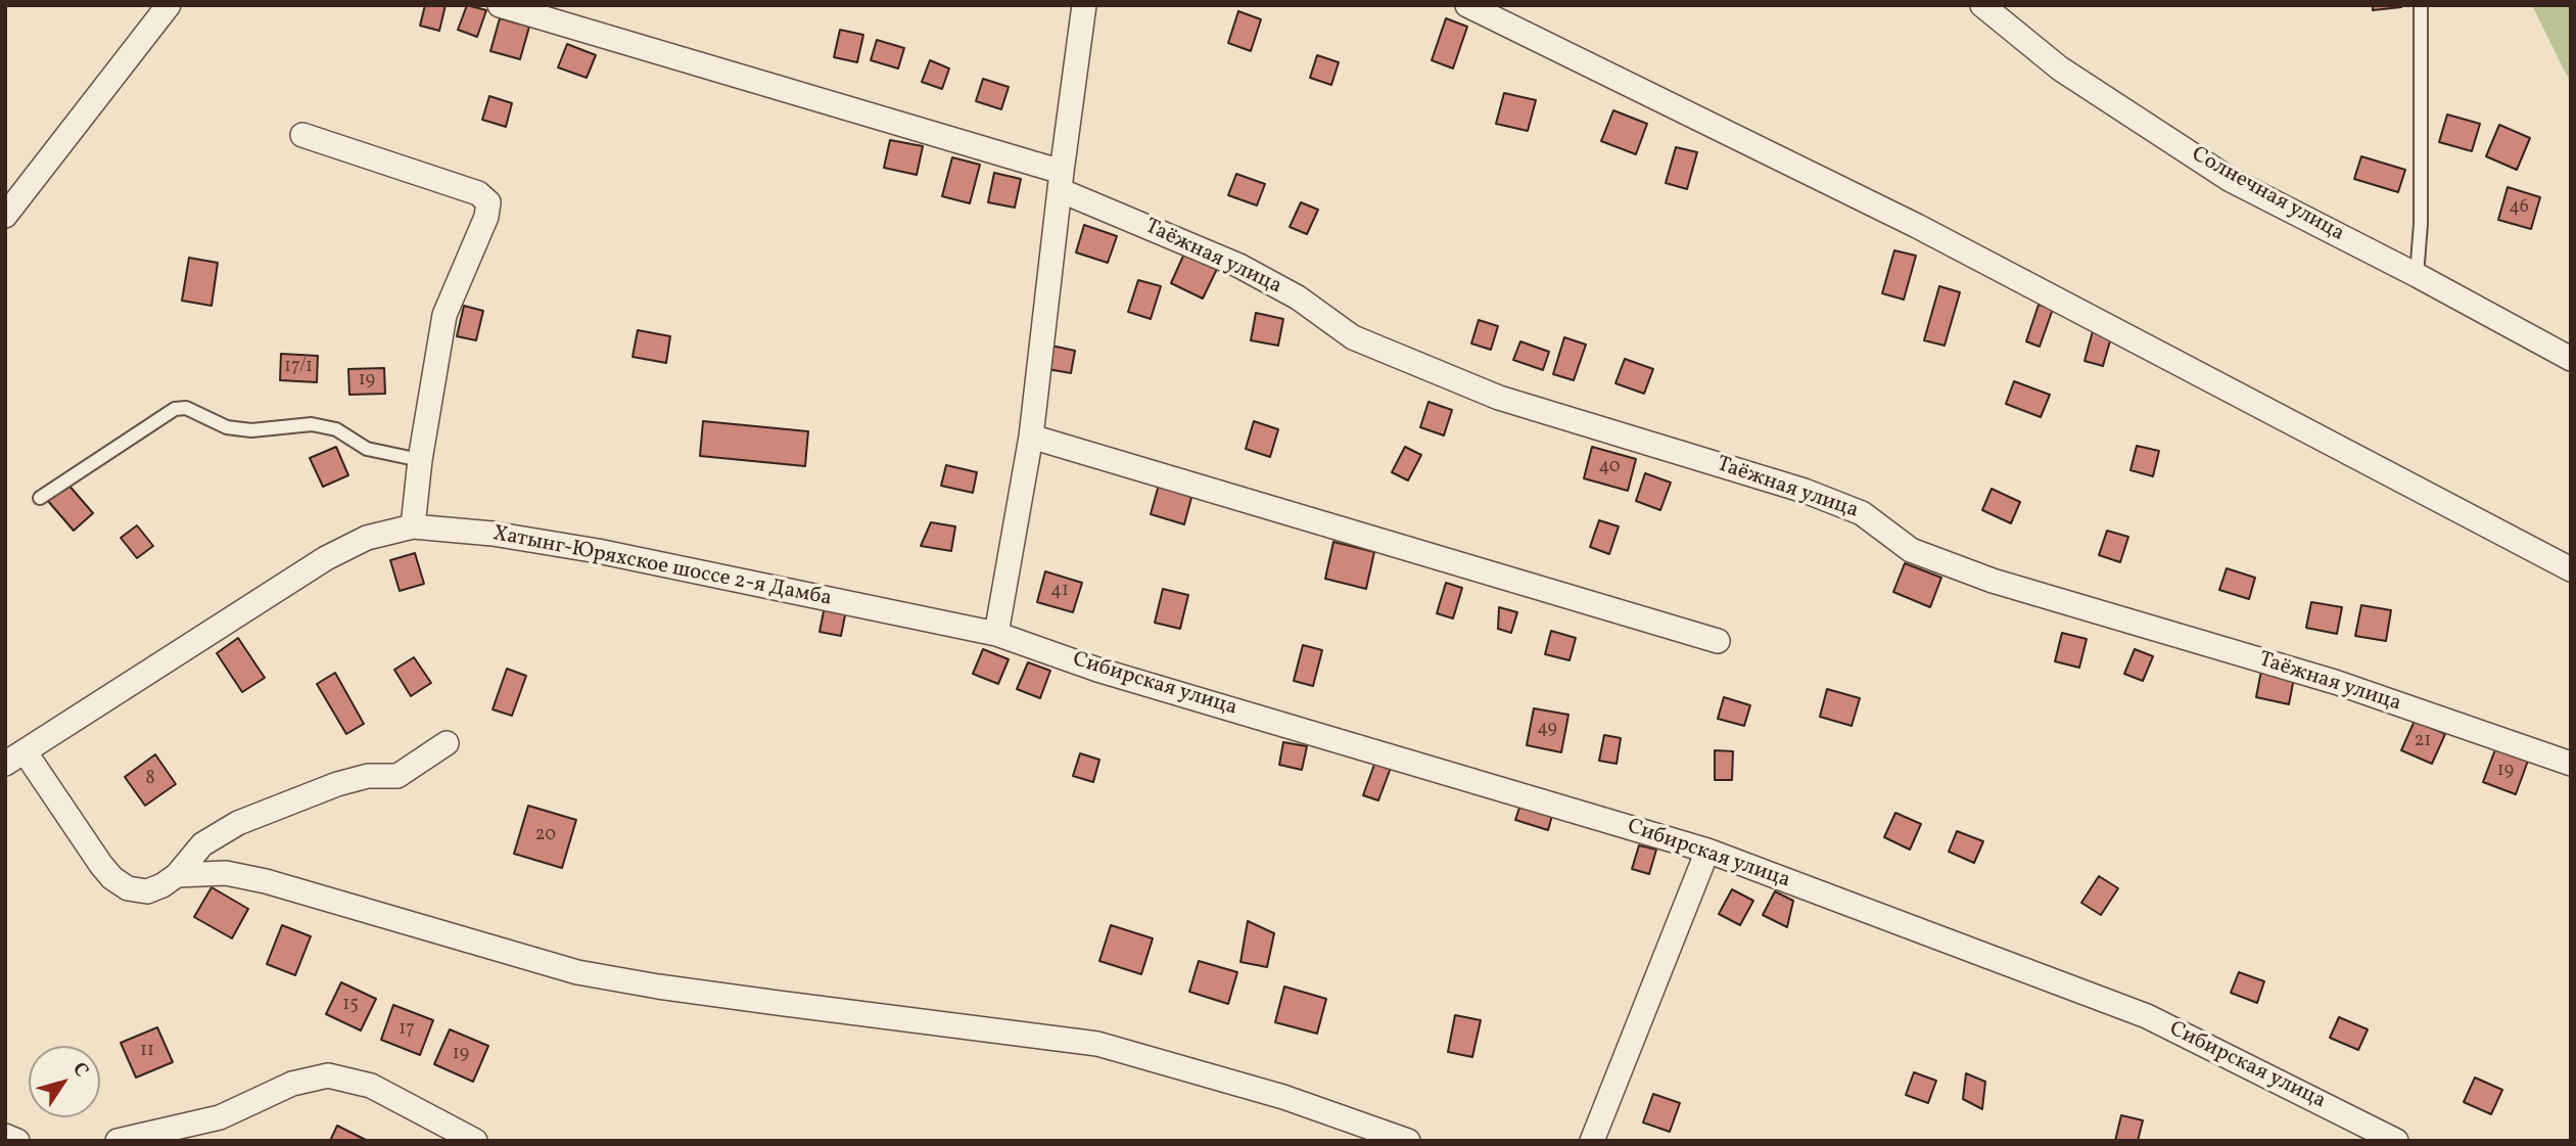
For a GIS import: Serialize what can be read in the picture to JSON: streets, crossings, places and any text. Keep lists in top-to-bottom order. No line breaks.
{"streets":{"street":["Солнечная улица","Таёжная улица","Хатынг-Юряхское шоссе 2-я Дамба","Сибирская улица"]},"crossings":[["Хатынг-Юряхское шоссе 2-я Дамба","Сибирская улица"]],"house_numbers":["46","17/1","19","40","41","49","21","19","8","20","15","17","11","19"],"north":"top right"}
